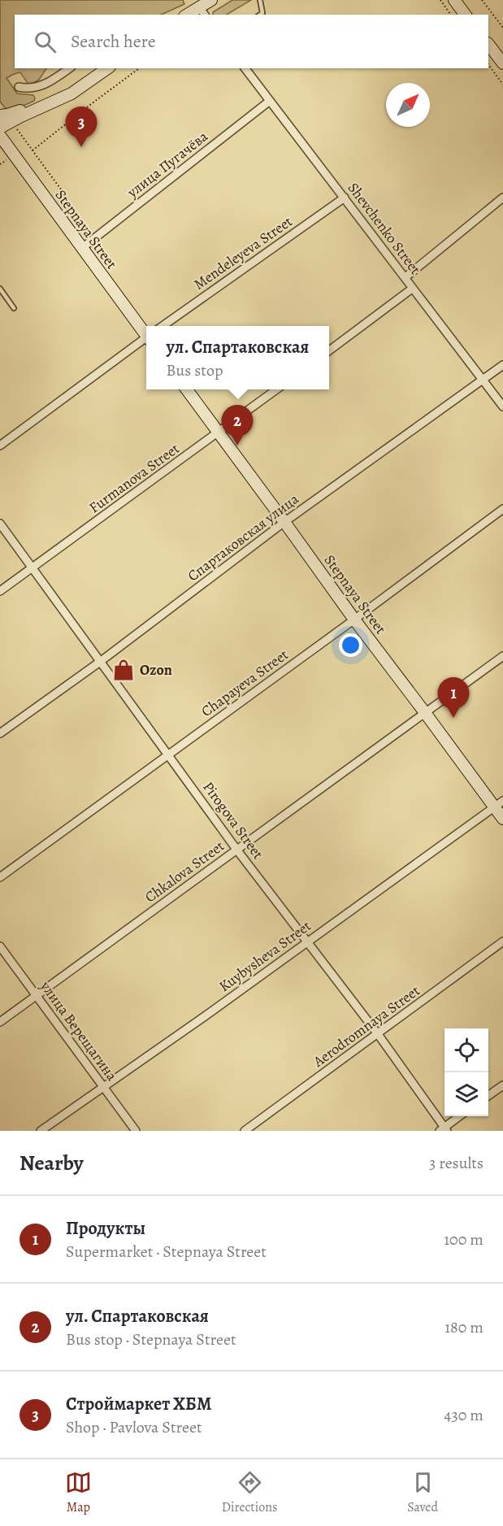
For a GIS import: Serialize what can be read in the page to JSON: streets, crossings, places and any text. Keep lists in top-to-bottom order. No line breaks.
{"streets":{"main road":["Stepnaya Street"],"street":["улица Пугачёва","Shevchenko Street","Mendeleyeva Street","Furmanova Street","Спартаковская улица","Chapayeva Street","Pirogova Street","Chkalova Street","Kuybysheva Street","Aerodromnaya Street","улица Верещагина"]},"crossings":[["улица Пугачёва","Shevchenko Street"],["улица Пугачёва","Stepnaya Street"],["Shevchenko Street","Mendeleyeva Street"],["Shevchenko Street","Спартаковская улица"],["Stepnaya Street","Furmanova Street"],["Stepnaya Street","Спартаковская улица"],["Stepnaya Street","Chapayeva Street"],["Stepnaya Street","Chkalova Street"],["Stepnaya Street","Kuybysheva Street"],["Furmanova Street","Pirogova Street"],["Спартаковская улица","Pirogova Street"],["Chapayeva Street","Pirogova Street"],["Pirogova Street","Chkalova Street"],["Pirogova Street","Kuybysheva Street"],["Pirogova Street","Aerodromnaya Street"],["Chkalova Street","улица Верещагина"],["Kuybysheva Street","улица Верещагина"]],"places":{"shop":["Ozon"]},"north":"top right","page":{"search":"Search here","pins":["3","2","1"],"popup":["ул. Спартаковская","Bus stop"],"heading":["Nearby","3 results"],"list":[{"mark":"1","name":"Продукты","note":"Supermarket · Stepnaya Street","value":"100 m"},{"mark":"2","name":"ул. Спартаковская","note":"Bus stop · Stepnaya Street","value":"180 m"},{"mark":"3","name":"Строймаркет ХБМ","note":"Shop · Pavlova Street","value":"430 m"}],"nav":["Map","Directions","Saved"]}}
